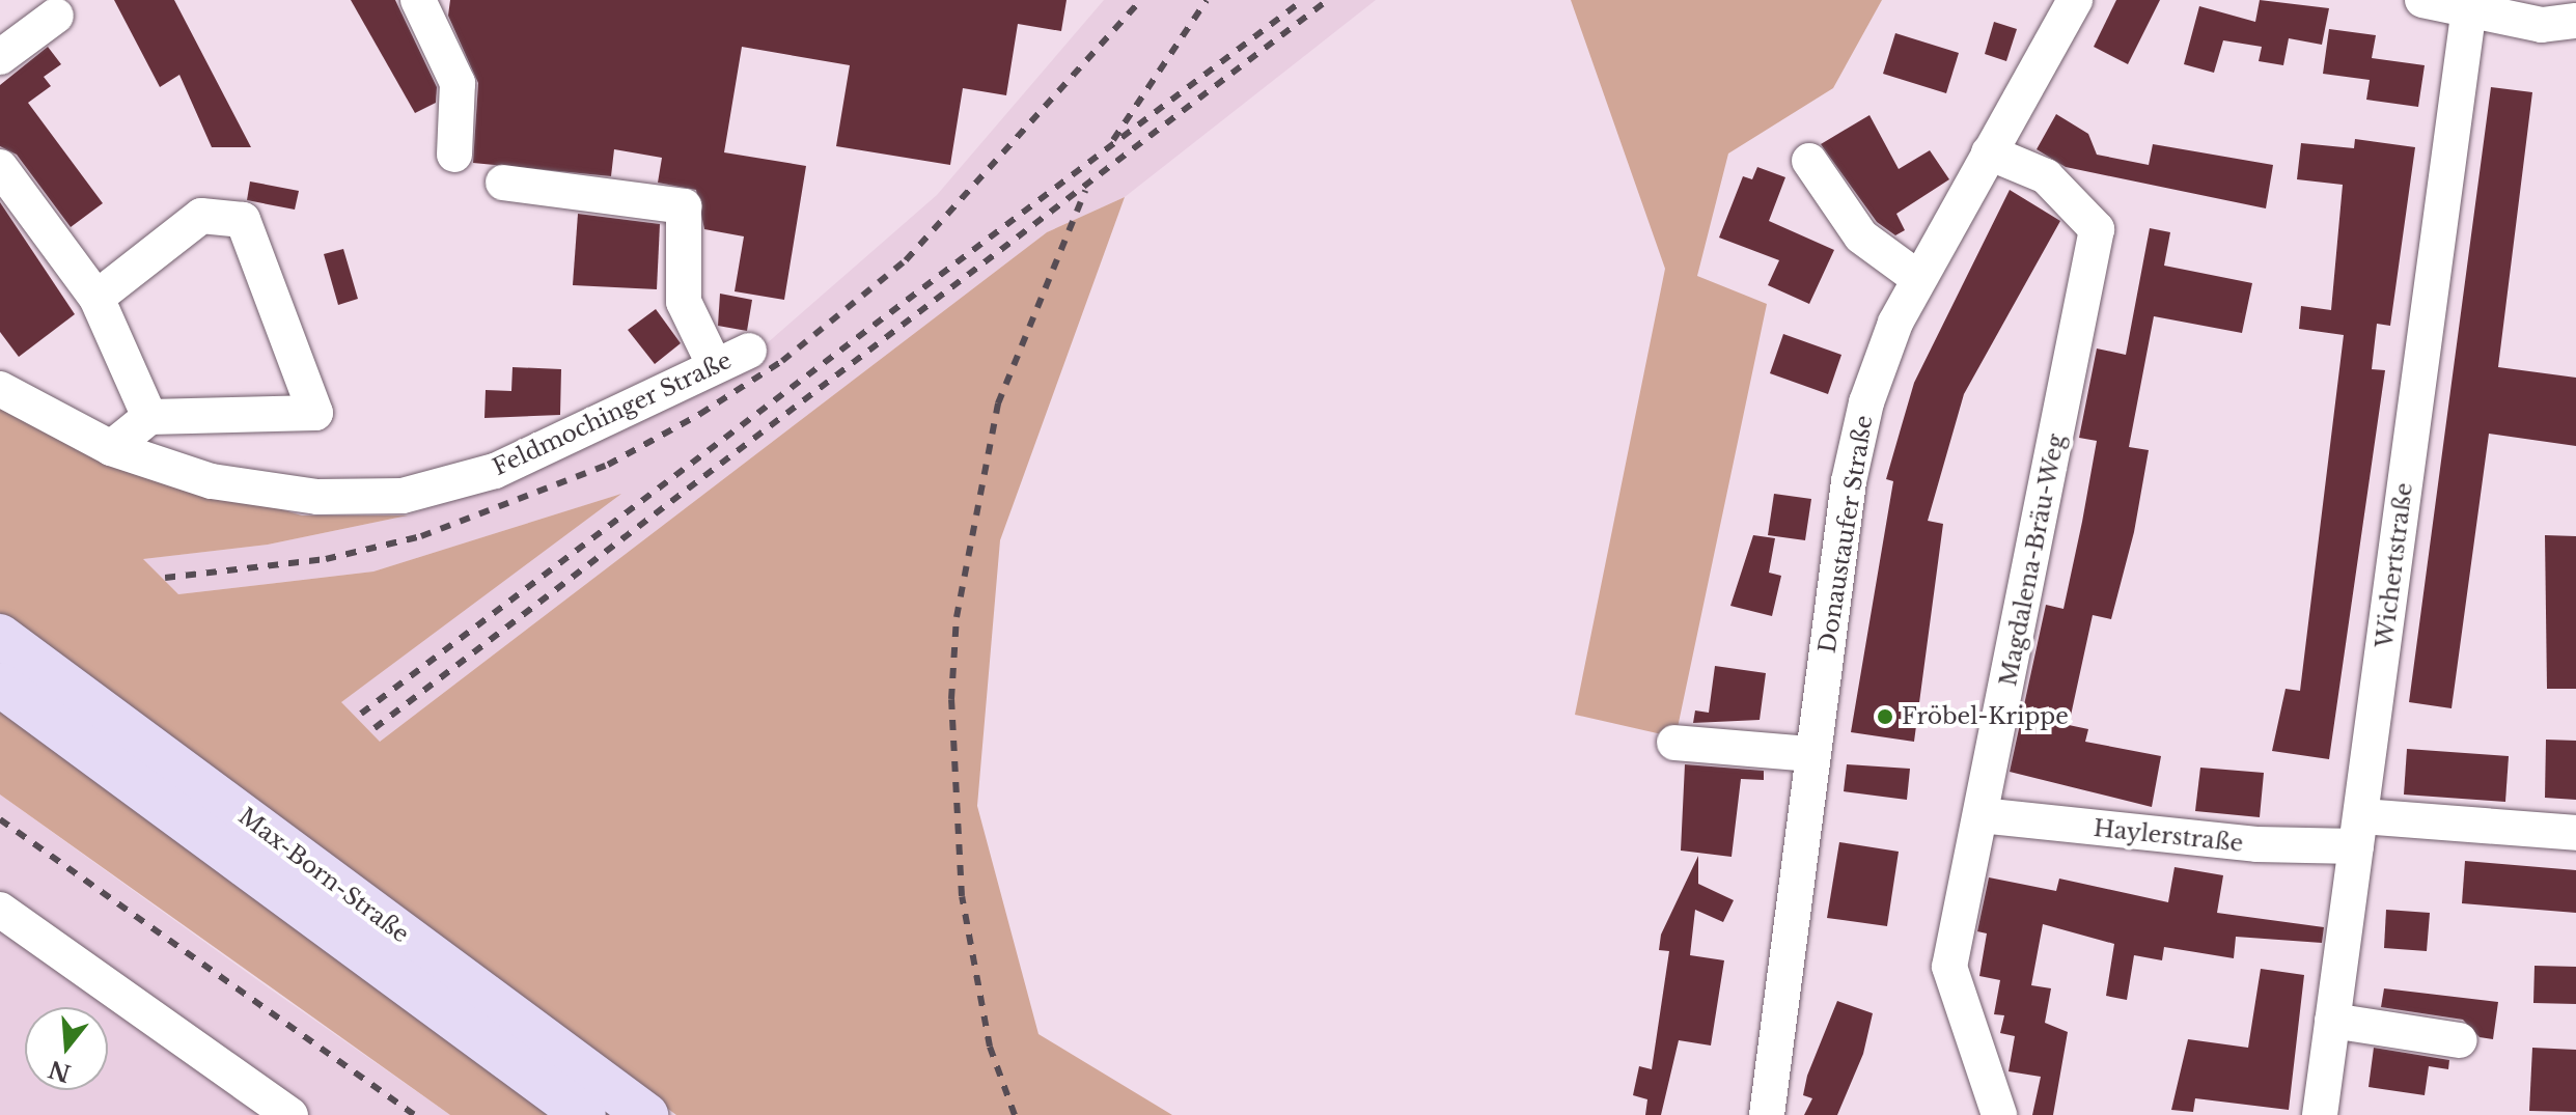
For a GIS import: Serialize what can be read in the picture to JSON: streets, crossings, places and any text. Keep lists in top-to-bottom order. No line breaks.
{"streets":{"main road":["Max-Born-Straße"],"street":["Feldmochinger Straße","Donaustaufer Straße","Magdalena-Bräu-Weg","Wichertstraße","Haylerstraße"]},"crossings":[["Donaustaufer Straße","Magdalena-Bräu-Weg"],["Magdalena-Bräu-Weg","Haylerstraße"],["Wichertstraße","Haylerstraße"]],"places":["Fröbel-Krippe"],"north":"bottom"}
